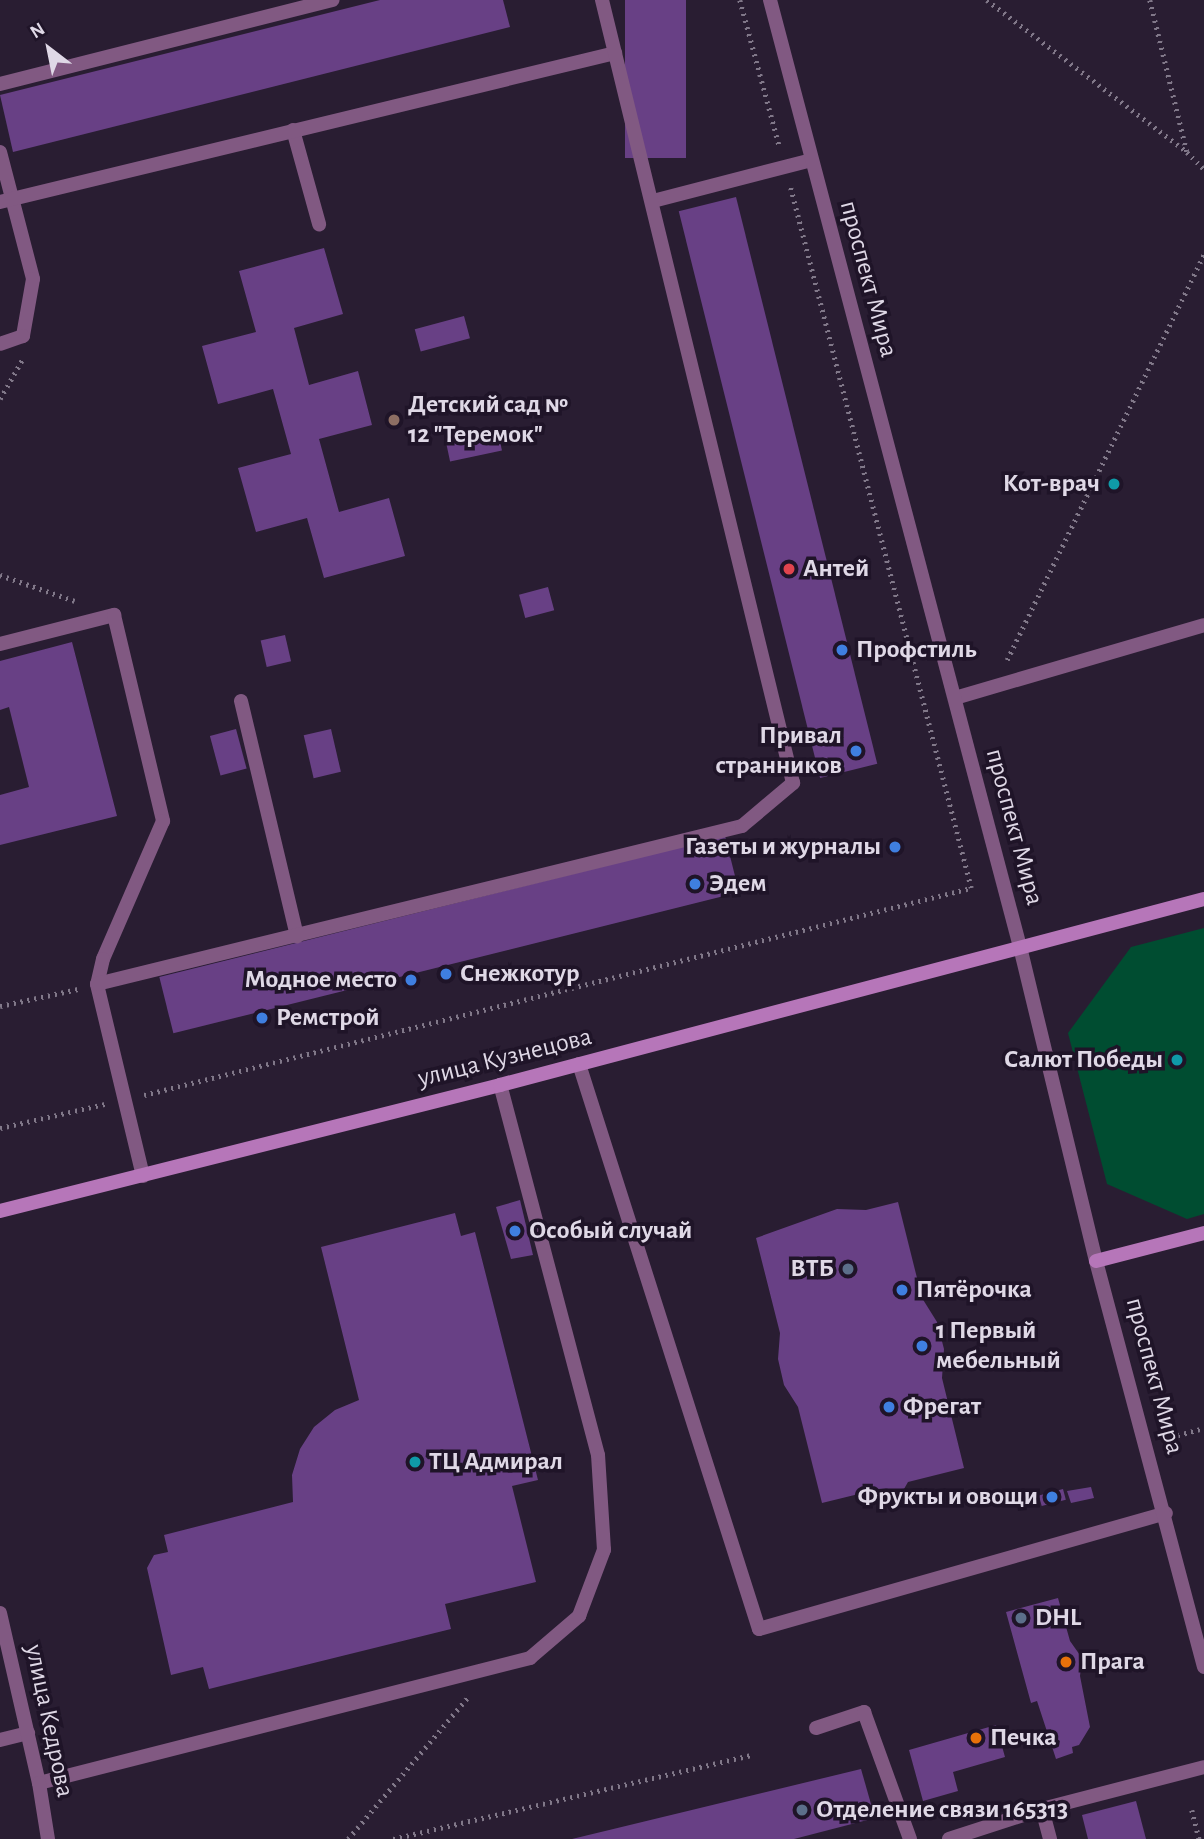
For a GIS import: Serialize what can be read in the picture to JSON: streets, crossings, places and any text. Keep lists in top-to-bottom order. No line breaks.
{"streets":{"street":["проспект Мира","улица Кузнецова","улица Кедрова"]},"crossings":[["проспект Мира","улица Кузнецова"]],"places":["Детский сад № 12 \"Теремок\"","Кот-врач","Антей","Профстиль","Привал странников","Газеты и журналы","Эдем","Снежкотур","Модное место","Ремстрой","Салют Победы","Особый случай","ВТБ","Пятёрочка","1 Первый мебельный","Фрегат","ТЦ Адмирал","Фрукты и овощи","DHL","Прага","Печка","Отделение связи 165313"],"north":"top left"}
